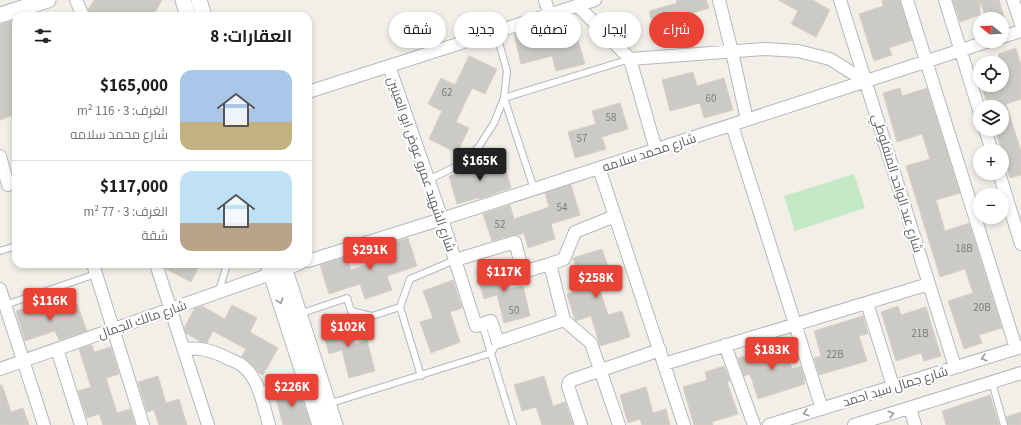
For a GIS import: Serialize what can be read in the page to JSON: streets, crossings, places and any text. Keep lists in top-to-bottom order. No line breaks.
{"streets":{"street":["شارع محمد سلامه","شارع الشهيد عمرو عوض ابو العينين","شارع عبد الواحد المنفلوطي","شارع مالك الجمال","شارع جمال سيد احمد"]},"crossings":[["شارع محمد سلامه","شارع الشهيد عمرو عوض ابو العينين"],["شارع محمد سلامه","شارع عبد الواحد المنفلوطي"],["شارع عبد الواحد المنفلوطي","شارع جمال سيد احمد"]],"house_numbers":["62","60","58","57","54","52","18B","20B","50","21B","22B"],"north":"left","page":{"map_buttons":["+","−"],"chip":["شراء","إيجار","تصفية","جديد","شقة"],"heading":"العقارات: 8","list":[{"name":"$165,000","note":"الغرف: 3 · 116 m² · شارع محمد سلامه"},{"name":"$117,000","note":"الغرف: 3 · 77 m² · شقة"}],"price":["$165K","$291K","$117K","$258K","$116K","$102K","$183K","$226K"]}}
